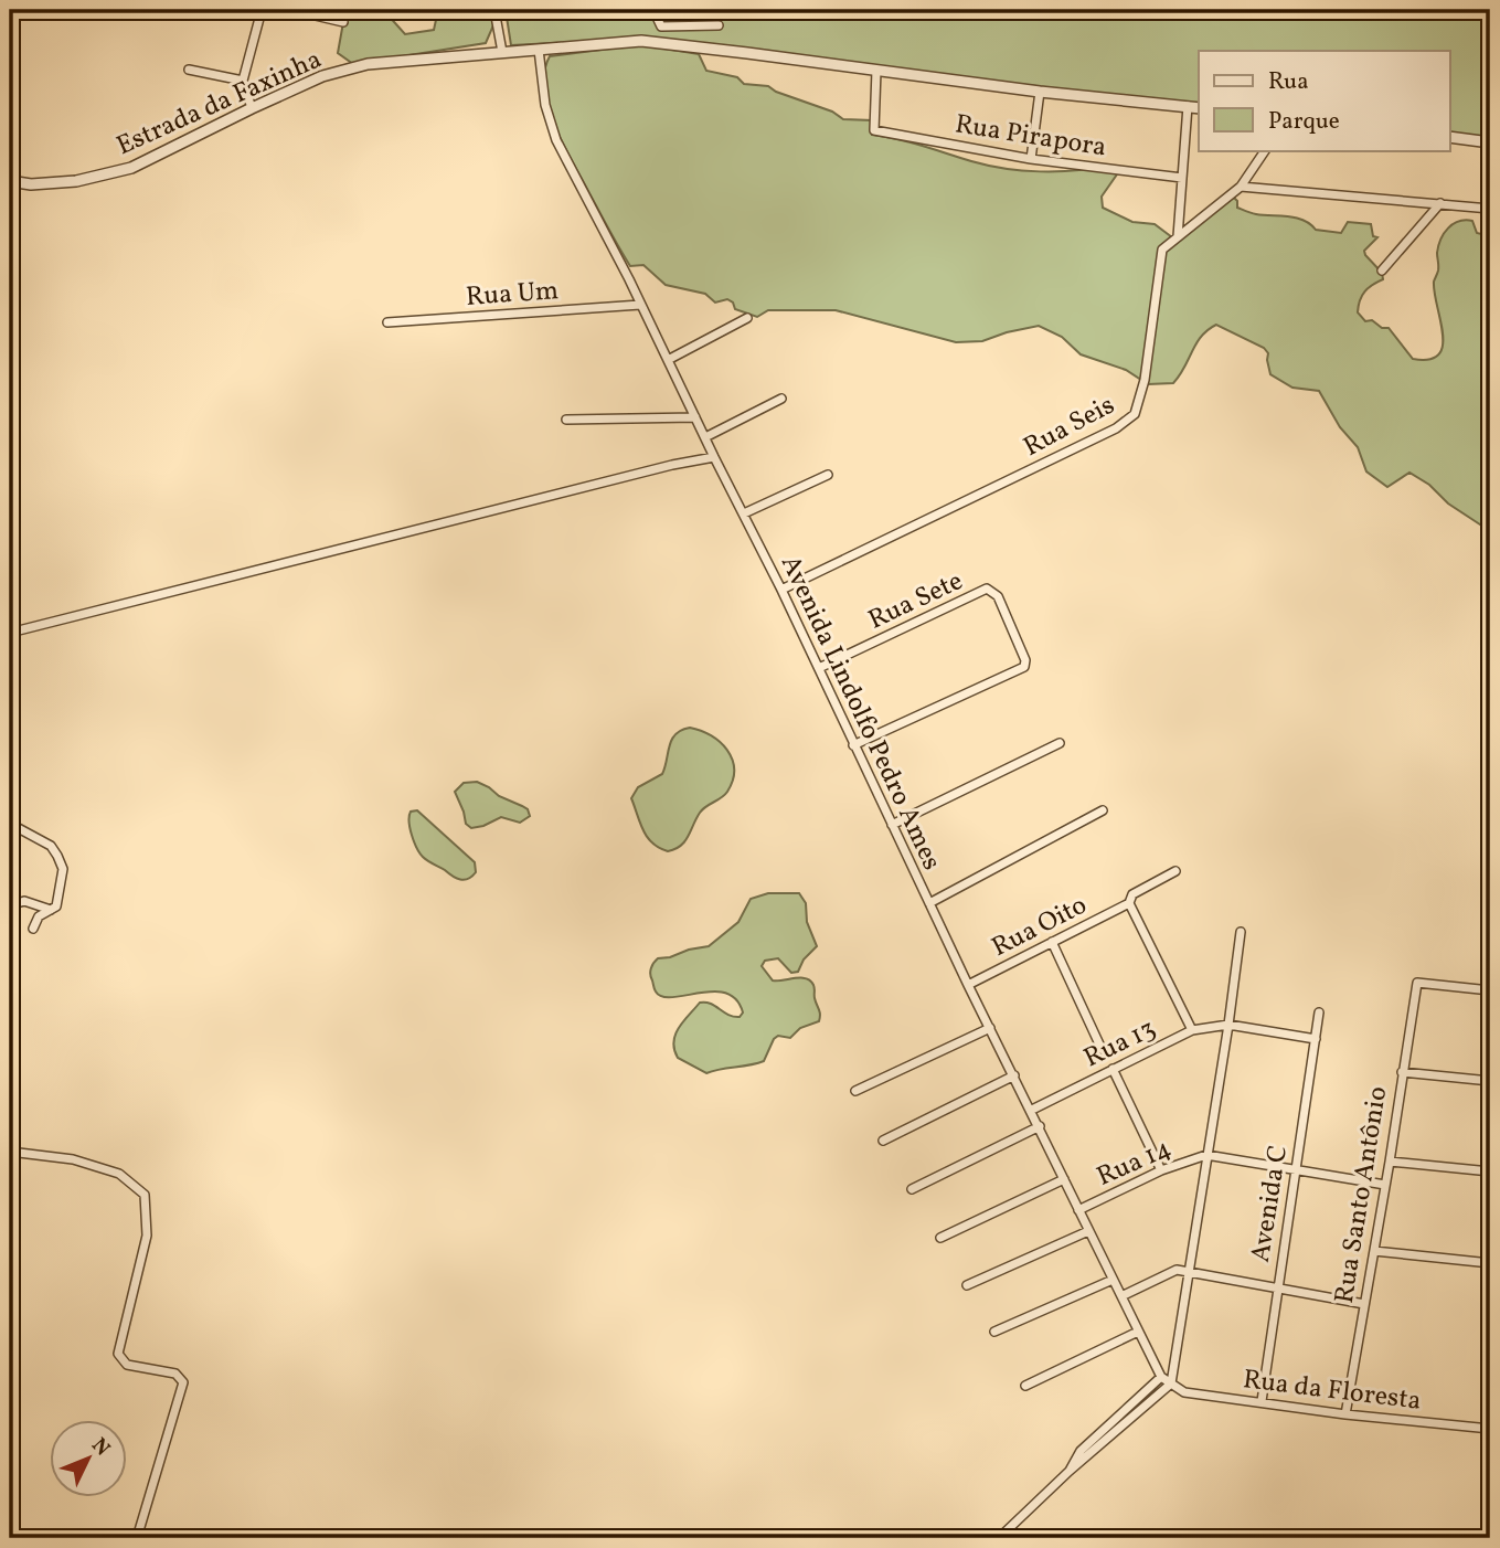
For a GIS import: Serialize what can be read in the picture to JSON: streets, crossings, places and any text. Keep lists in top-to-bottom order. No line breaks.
{"streets":{"street":["Estrada da Faxinha","Rua Pirapora","Rua Um","Rua Seis","Rua Sete","Avenida Lindolfo Pedro Ames","Rua Oito","Rua 13","Rua 14","Rua Santo Antônio","Avenida C","Rua da Floresta"]},"crossings":[["Estrada da Faxinha","Rua Pirapora"],["Estrada da Faxinha","Avenida Lindolfo Pedro Ames"],["Rua Um","Avenida Lindolfo Pedro Ames"],["Rua Seis","Avenida Lindolfo Pedro Ames"],["Rua Sete","Avenida Lindolfo Pedro Ames"],["Avenida Lindolfo Pedro Ames","Rua Oito"],["Avenida Lindolfo Pedro Ames","Rua 13"],["Avenida Lindolfo Pedro Ames","Rua 14"],["Avenida Lindolfo Pedro Ames","Rua da Floresta"],["Rua 13","Avenida C"],["Rua Santo Antônio","Rua da Floresta"],["Avenida C","Rua da Floresta"]],"legend":["Rua","Parque"],"north":"top right"}
